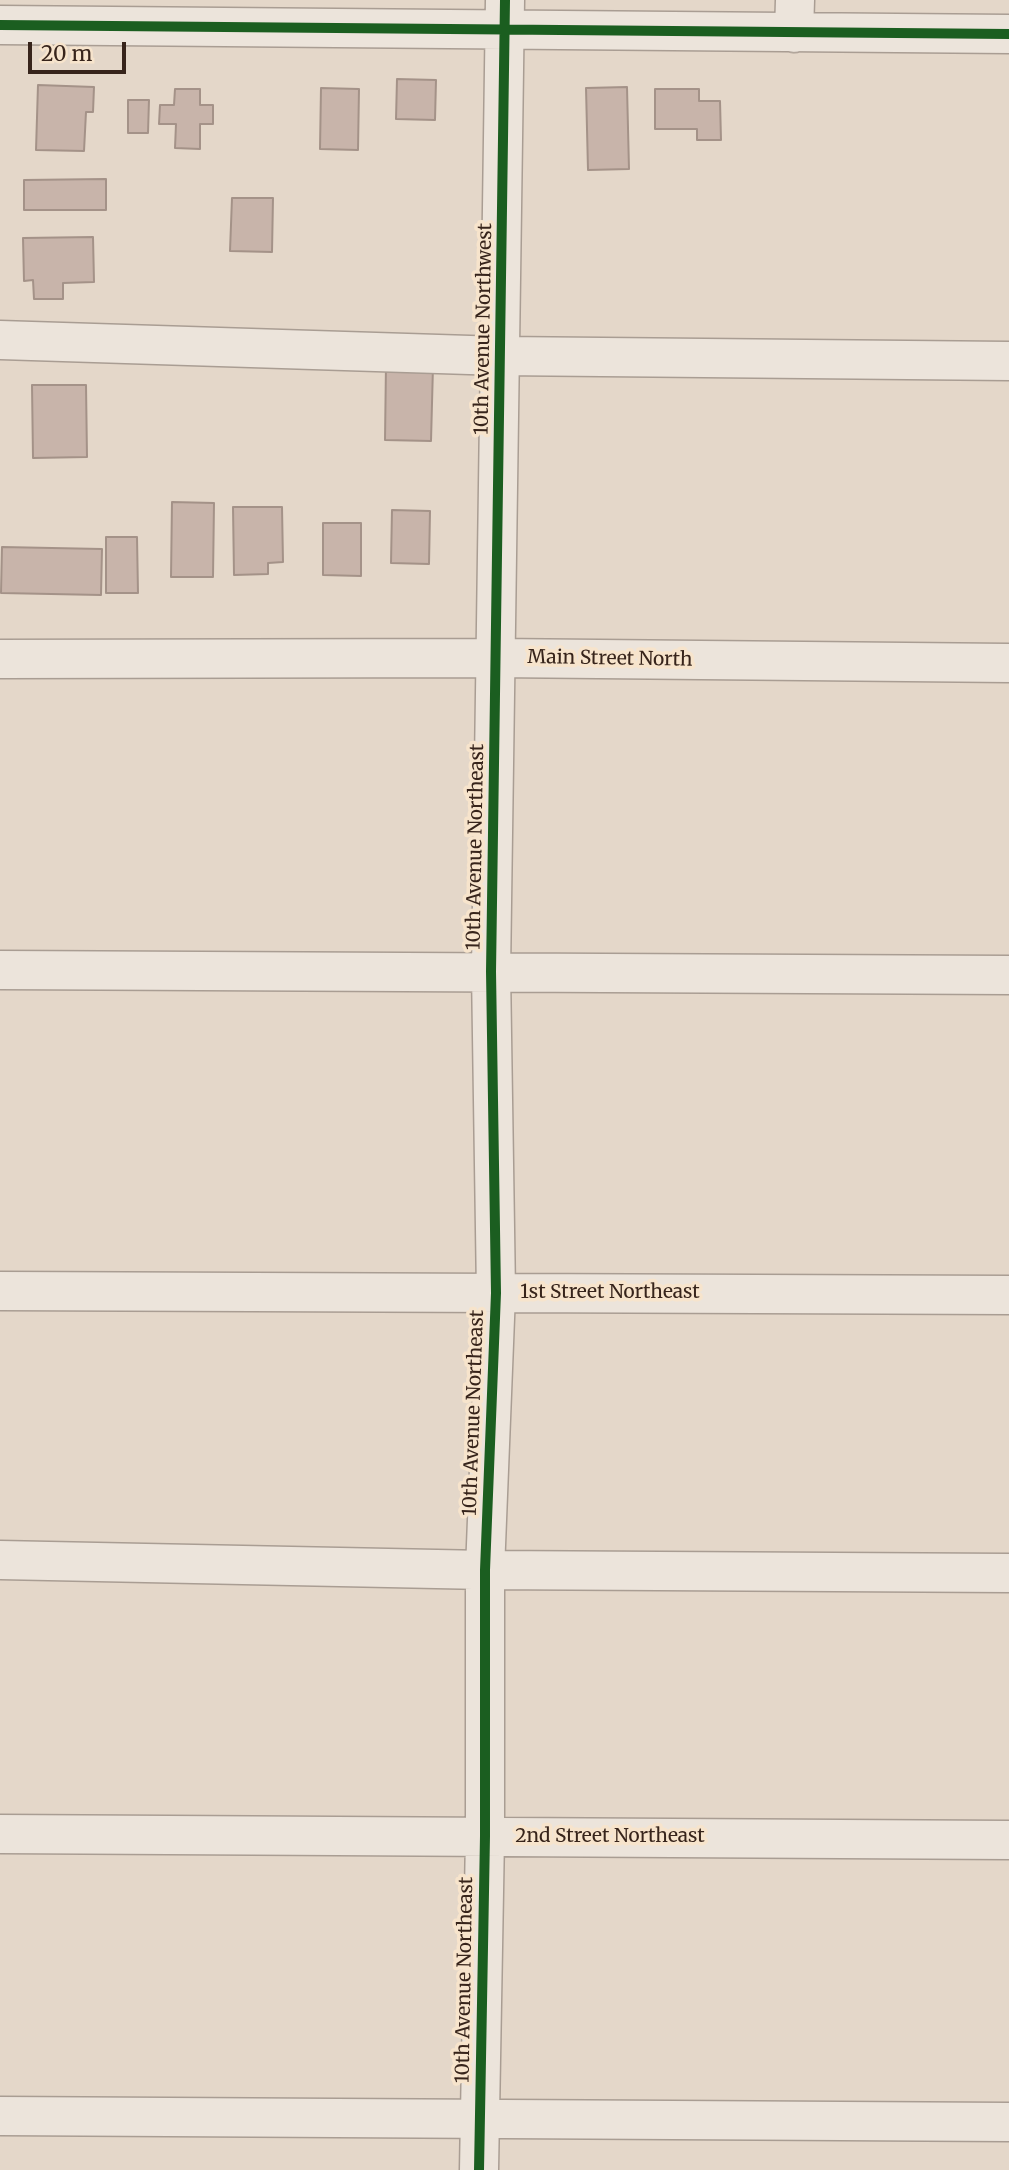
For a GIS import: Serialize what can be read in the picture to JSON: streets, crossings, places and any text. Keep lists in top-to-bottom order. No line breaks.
{"streets":{"street":["10th Avenue Northwest","Main Street North","10th Avenue Northeast","1st Street Northeast","2nd Street Northeast"]},"crossings":[["10th Avenue Northwest","Main Street North"],["10th Avenue Northwest","10th Avenue Northeast"],["Main Street North","10th Avenue Northeast"],["10th Avenue Northeast","1st Street Northeast"],["10th Avenue Northeast","2nd Street Northeast"]],"scale_bar":"20 m"}
